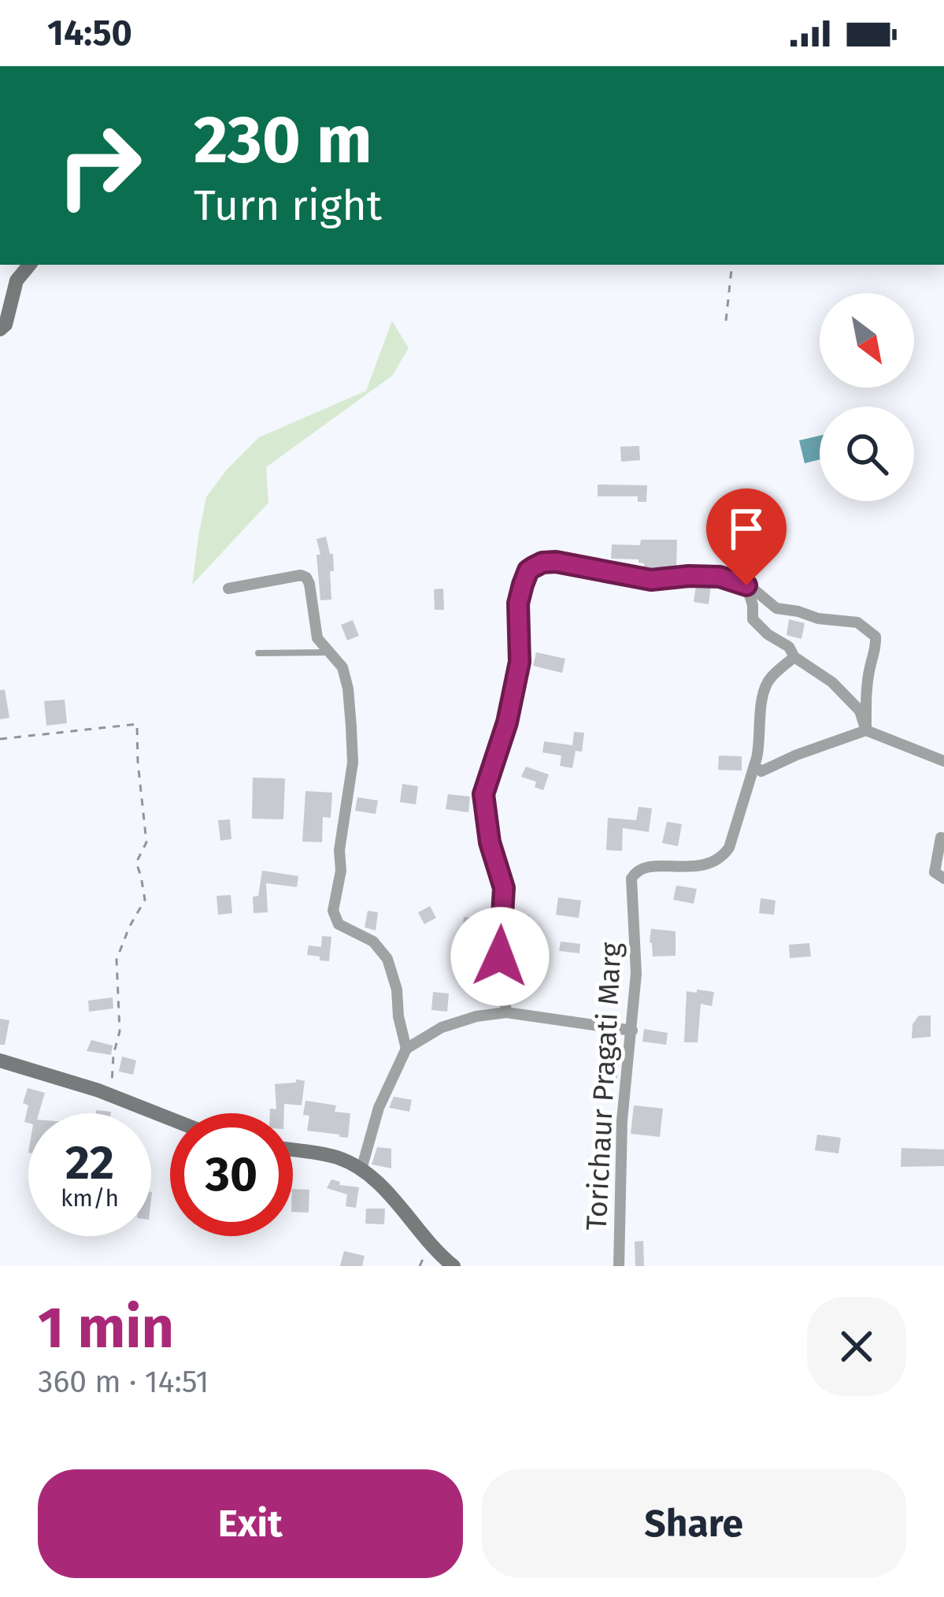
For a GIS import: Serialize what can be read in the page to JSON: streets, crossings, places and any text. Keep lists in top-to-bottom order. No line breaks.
{"streets":{"street":["Torichaur Pragati Marg"]},"north":"bottom right","page":{"status":"14:50","turn":["230 m","Turn right"],"speed":"22 km/h","limit":"30","heading":["1 min","360 m · 14:51"],"buttons":["Exit","Share"]}}
